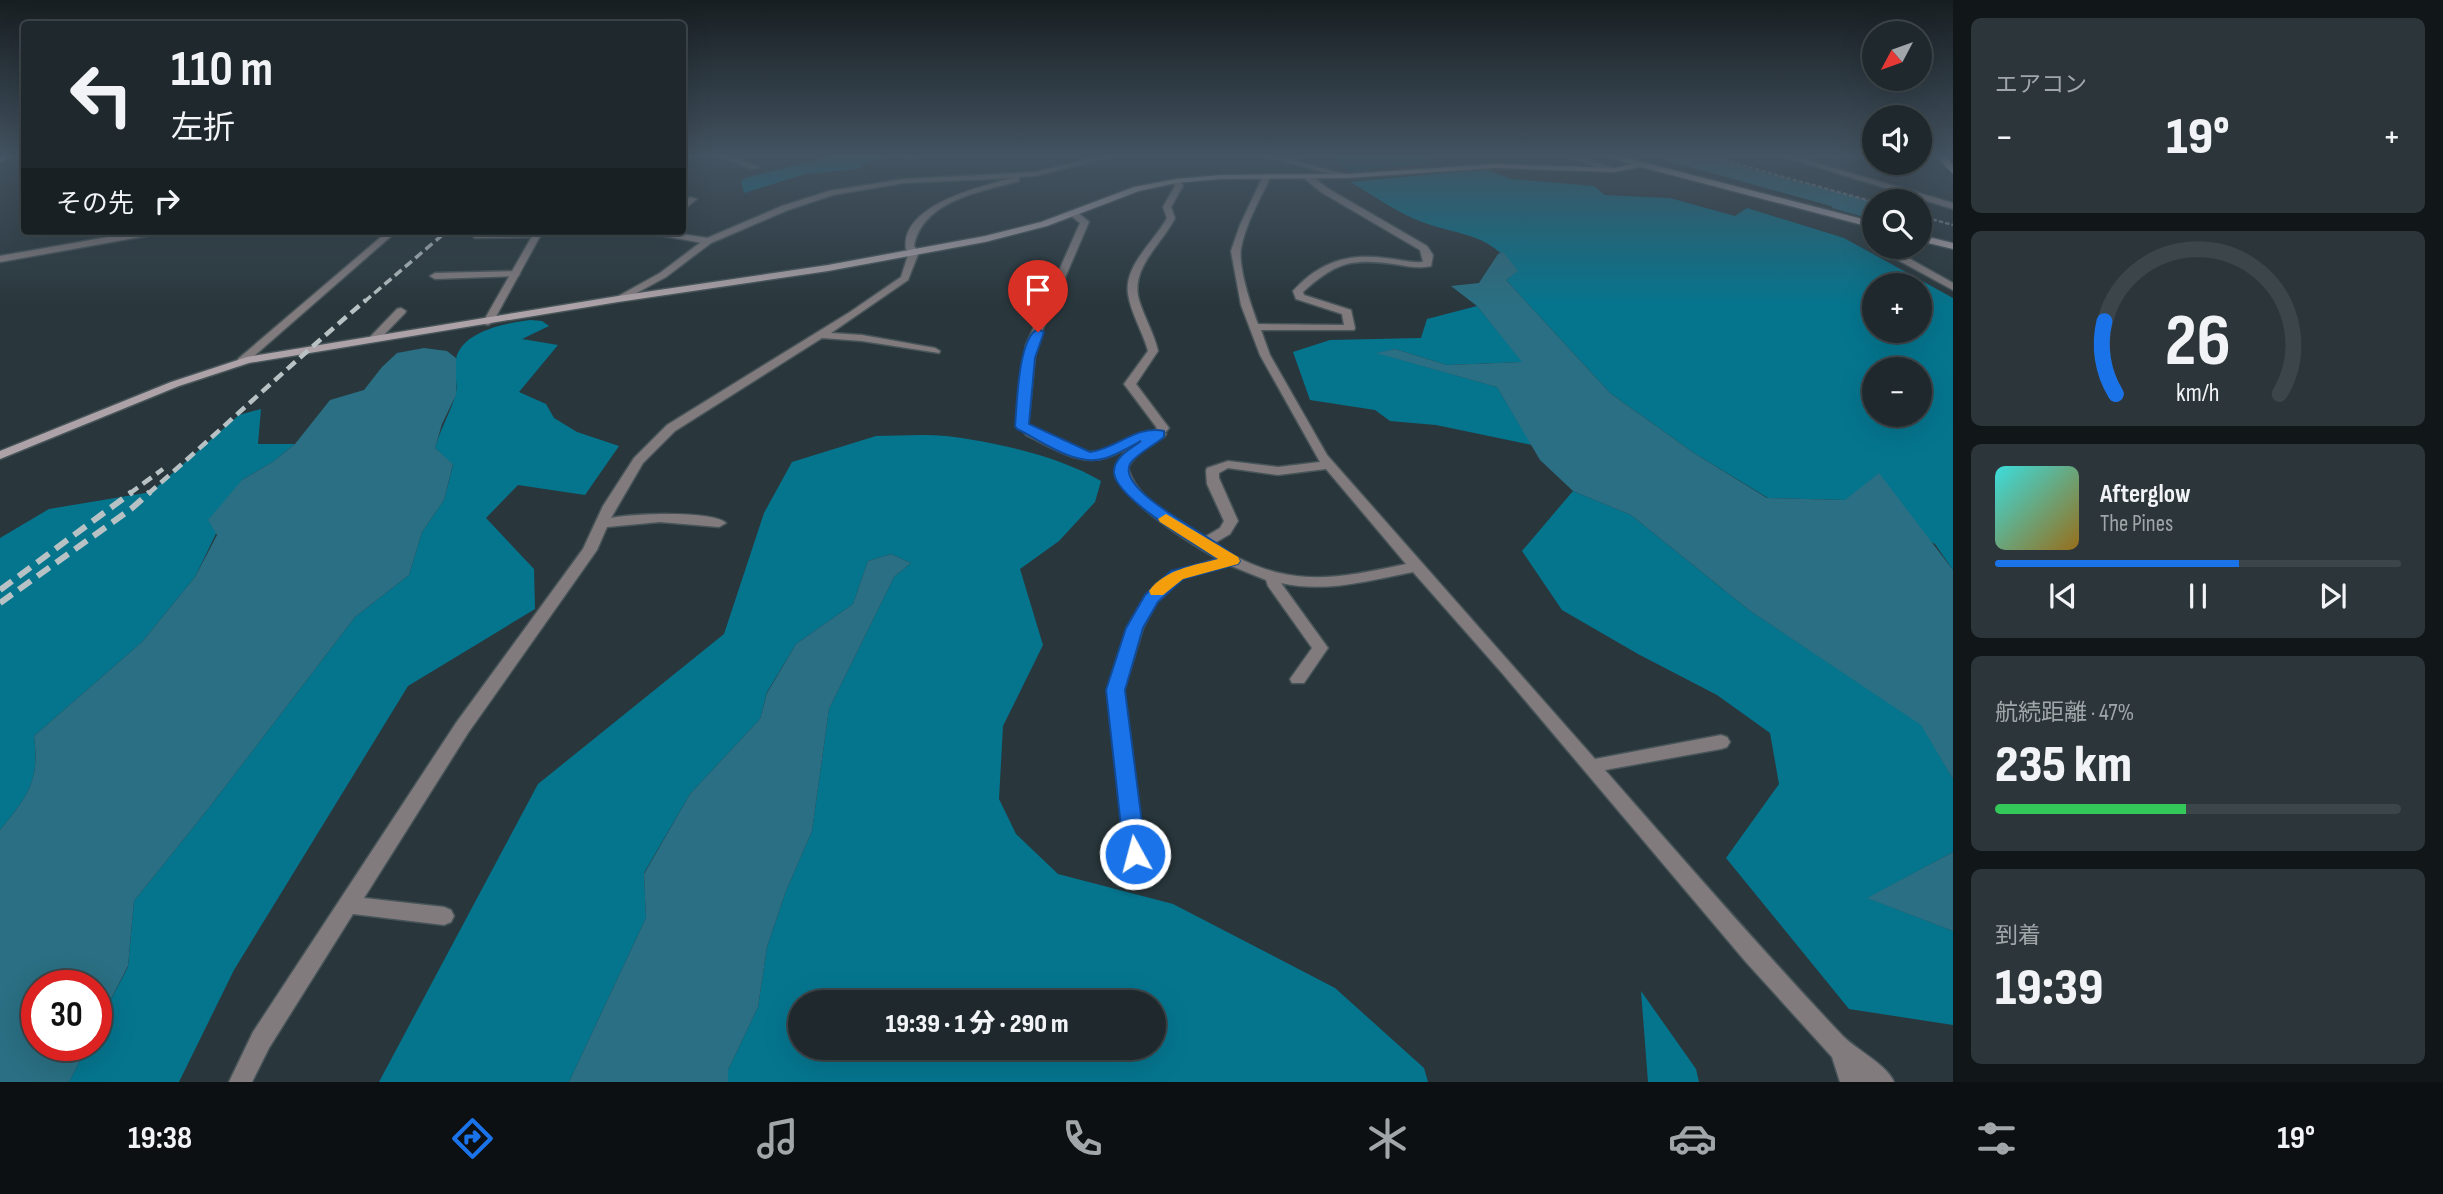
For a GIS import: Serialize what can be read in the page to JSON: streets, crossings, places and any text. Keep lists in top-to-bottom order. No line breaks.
{"north":"bottom left","page":{"tile":["エアコン",["航続距離 · 47%","235 km"],["到着","19:39"]],"map_buttons":["+","−"],"turn":["110 m","左折"],"heat":["−","19°","+"],"then":"その先","song":["Afterglow","The Pines"],"limit":"30","trip":"19:39 · 1 分 · 290 m","tabs":["19:38","19°"],"gauge":["26","km/h"]}}
